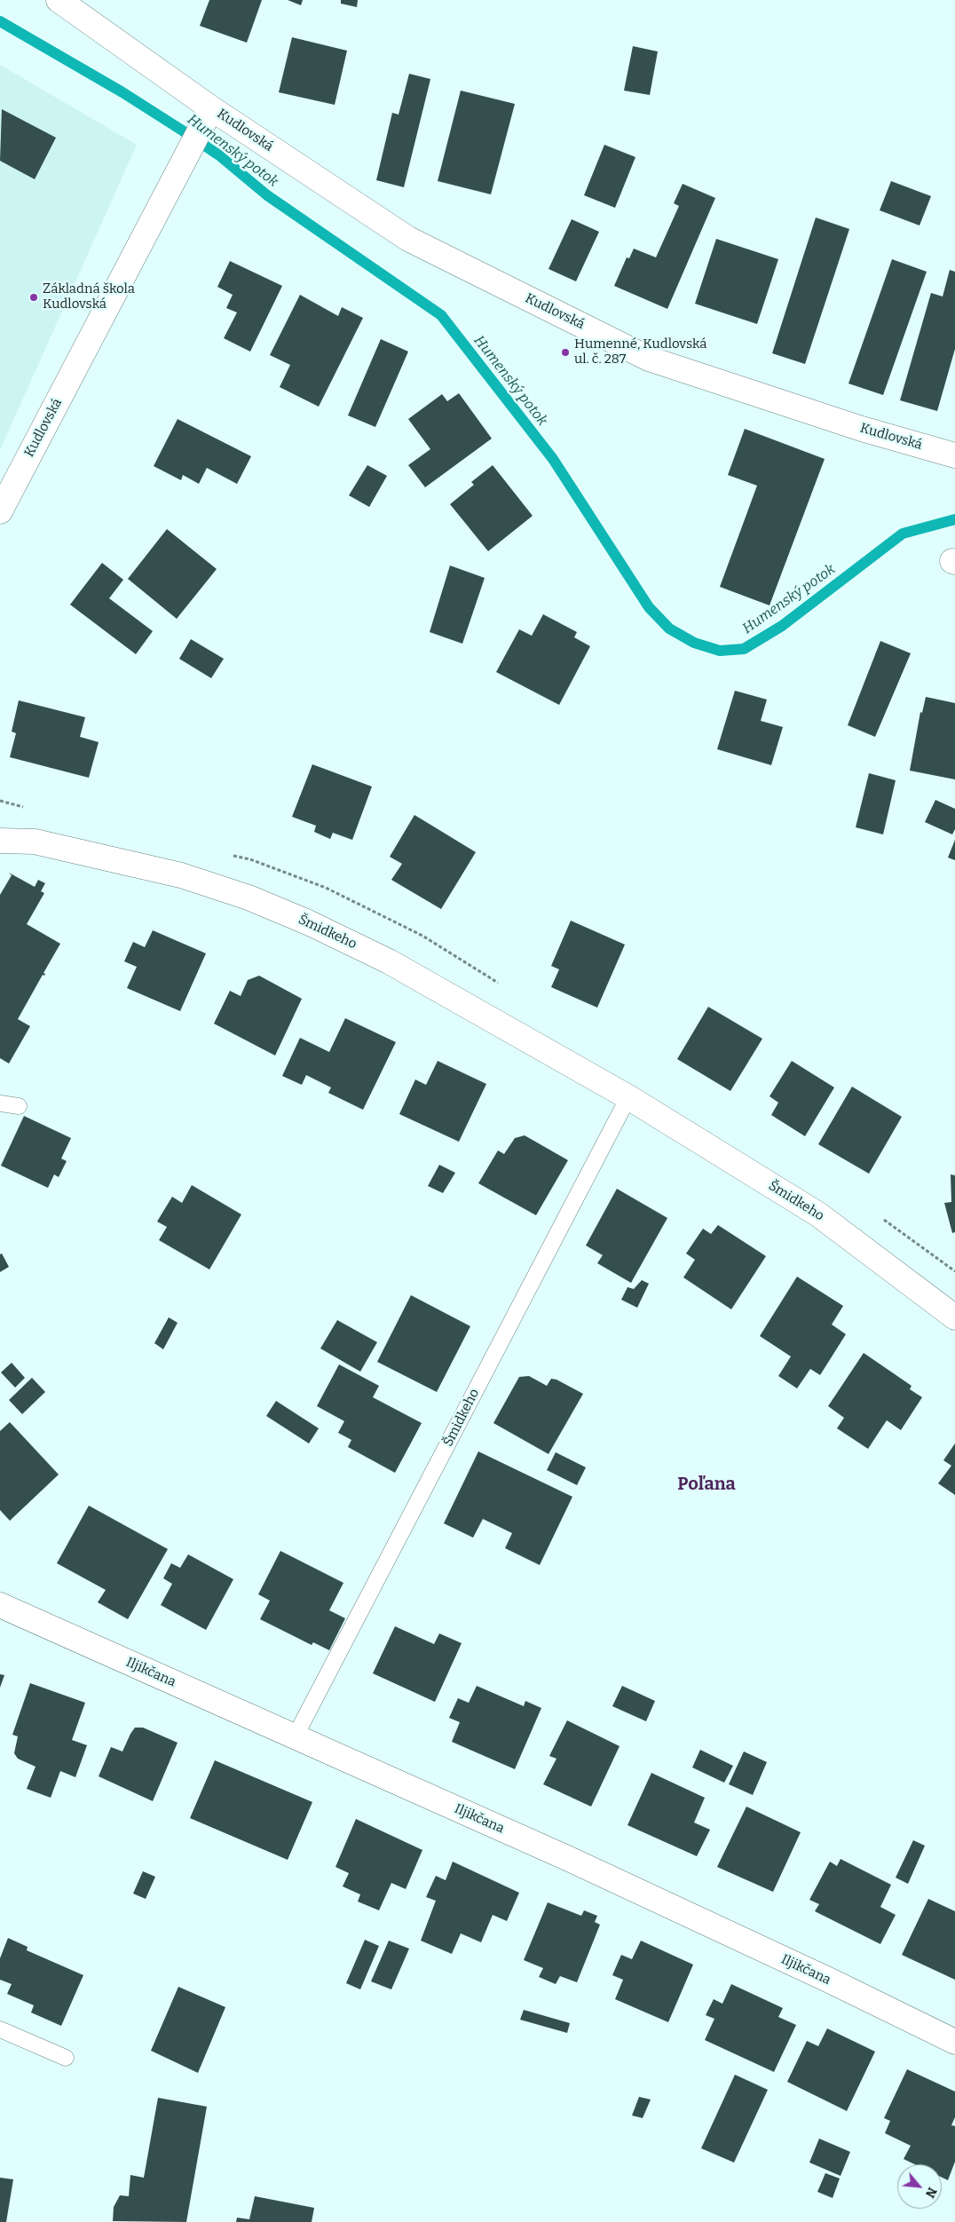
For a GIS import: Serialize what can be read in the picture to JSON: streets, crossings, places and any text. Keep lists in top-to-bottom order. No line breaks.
{"streets":{"street":["Kudlovská","Šmidkeho","Iljikčana"]},"crossings":[["Šmidkeho","Iljikčana"]],"districts":["Poľana"],"water":["Humenský potok"],"places":["Základná škola Kudlovská","Humenné, Kudlovská ul. č. 287"],"north":"bottom right"}
